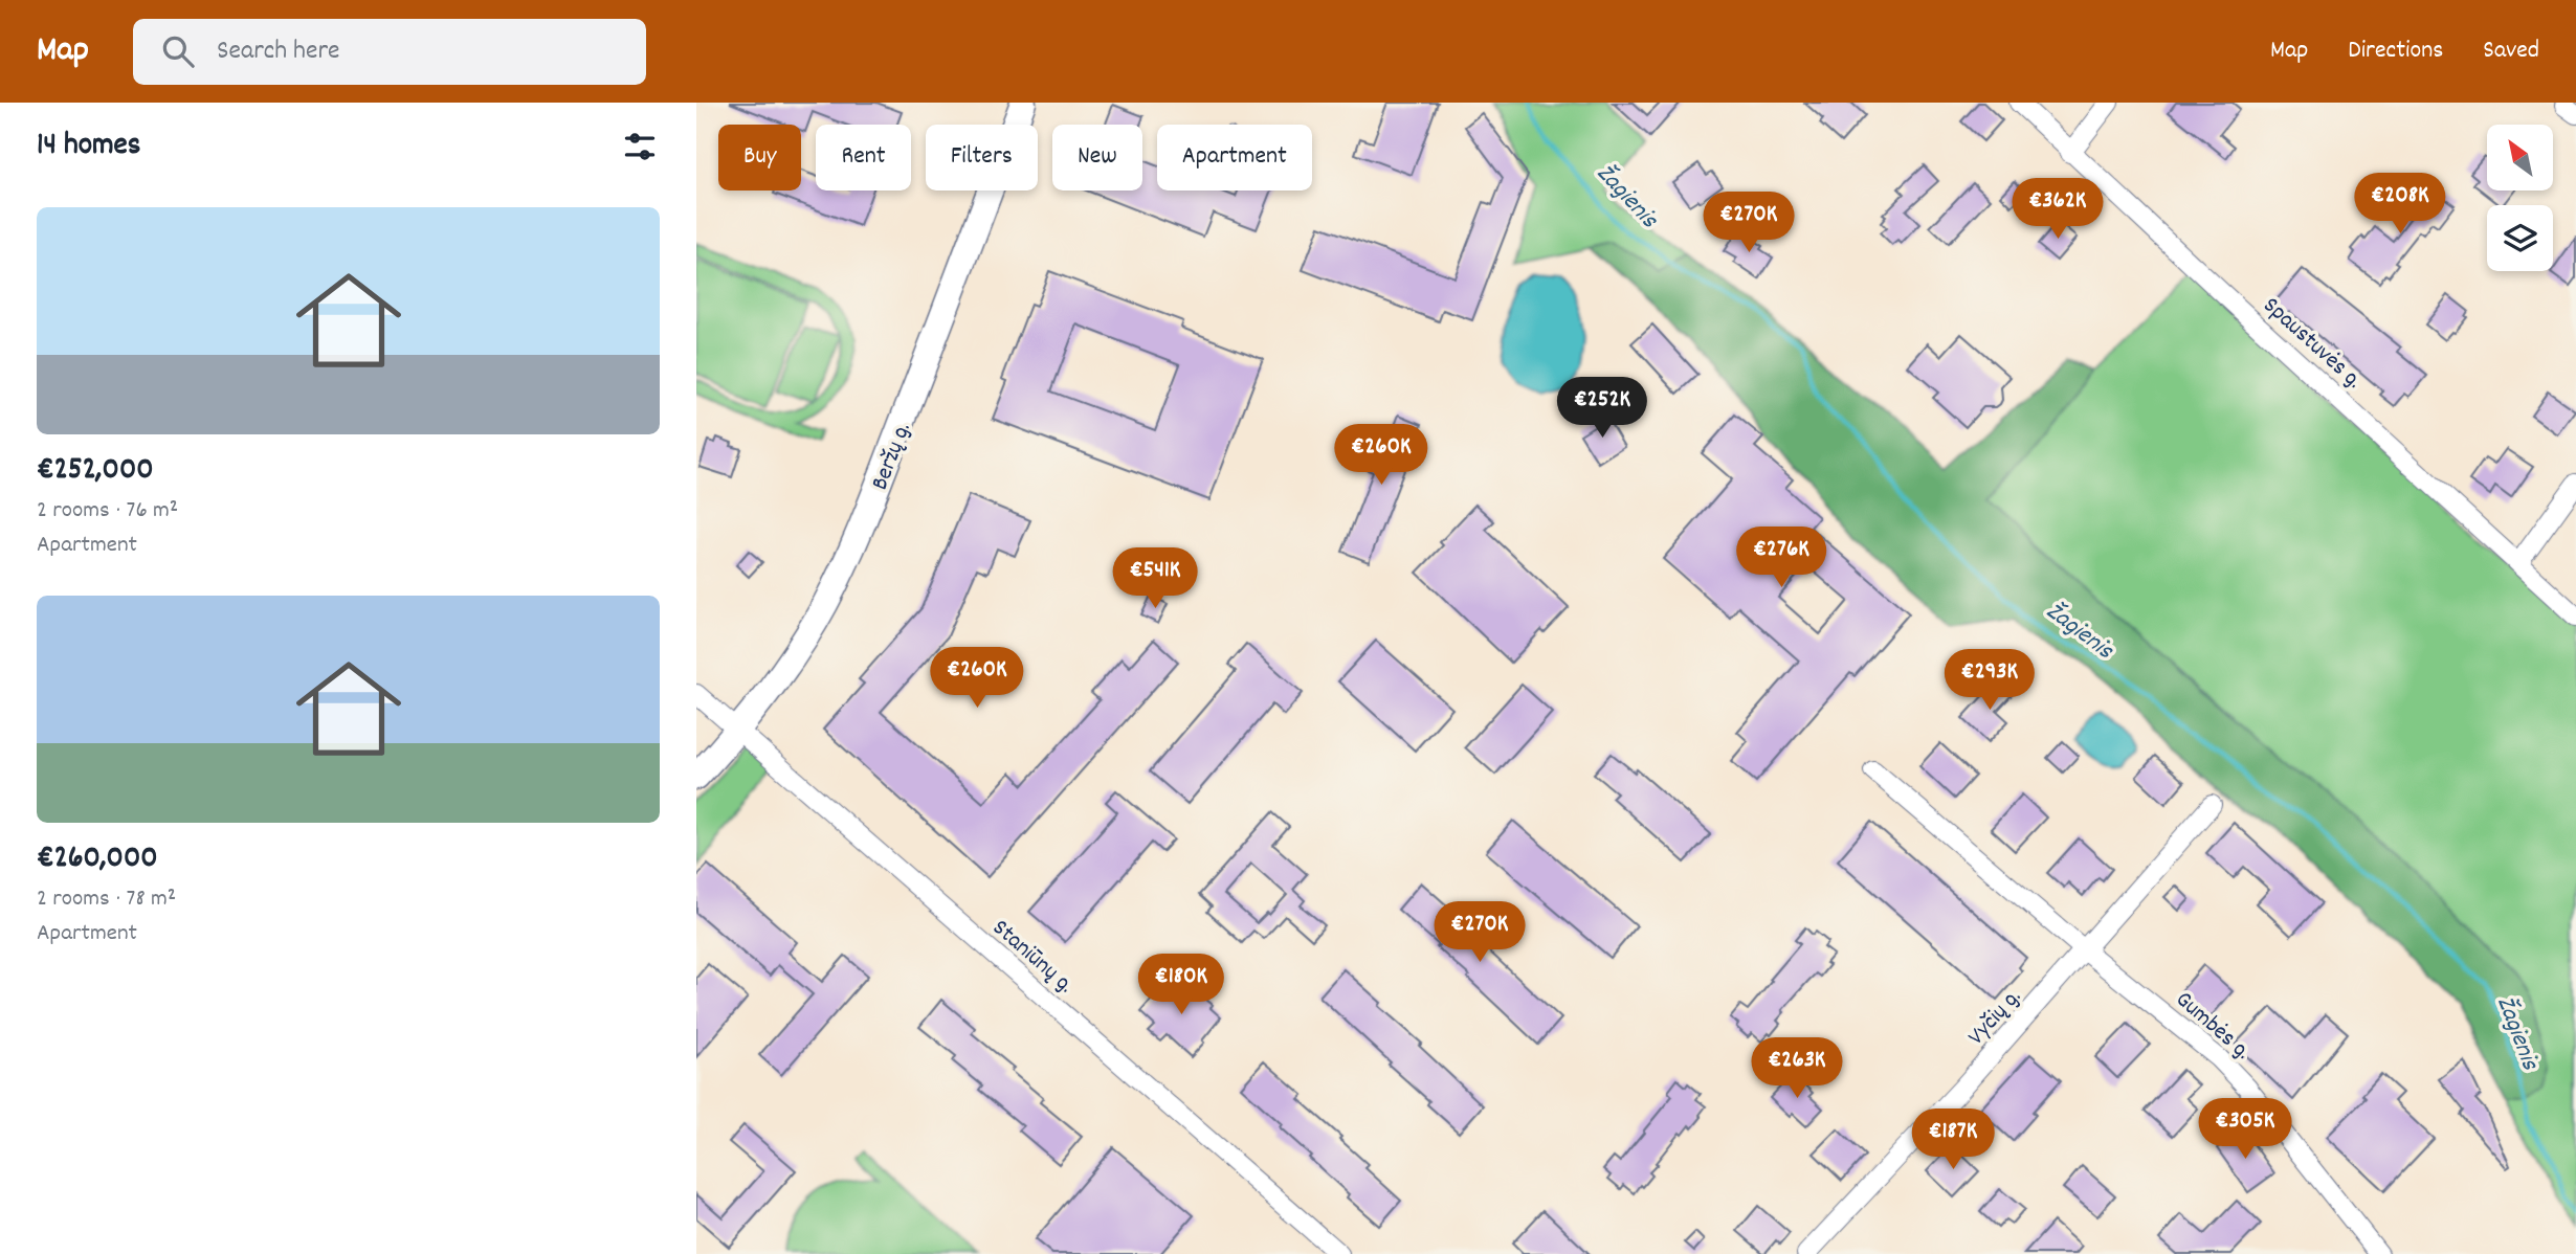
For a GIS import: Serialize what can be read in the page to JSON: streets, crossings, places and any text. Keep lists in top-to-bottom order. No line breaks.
{"streets":{"main road":["Beržų g."],"street":["Spaustuvės g.","Staniūnų g.","Vyčių g.","Gumbės g."]},"crossings":[["Beržų g.","Staniūnų g."],["Vyčių g.","Gumbės g."]],"water":["Žagienis"],"north":"top left","page":{"header":"Map","search":"Search here","nav":["Map","Directions","Saved"],"heading":"14 homes","chip":["Buy","Rent","Filters","New","Apartment"],"price":["€208K","€362K","€270K","€252K","€260K","€276K","€541K","€260K","€293K","€270K","€180K","€263K","€305K","€187K"],"list":[{"name":"€252,000","note":"2 rooms · 76 m² · Apartment"},{"name":"€260,000","note":"2 rooms · 78 m² · Apartment"}]}}
